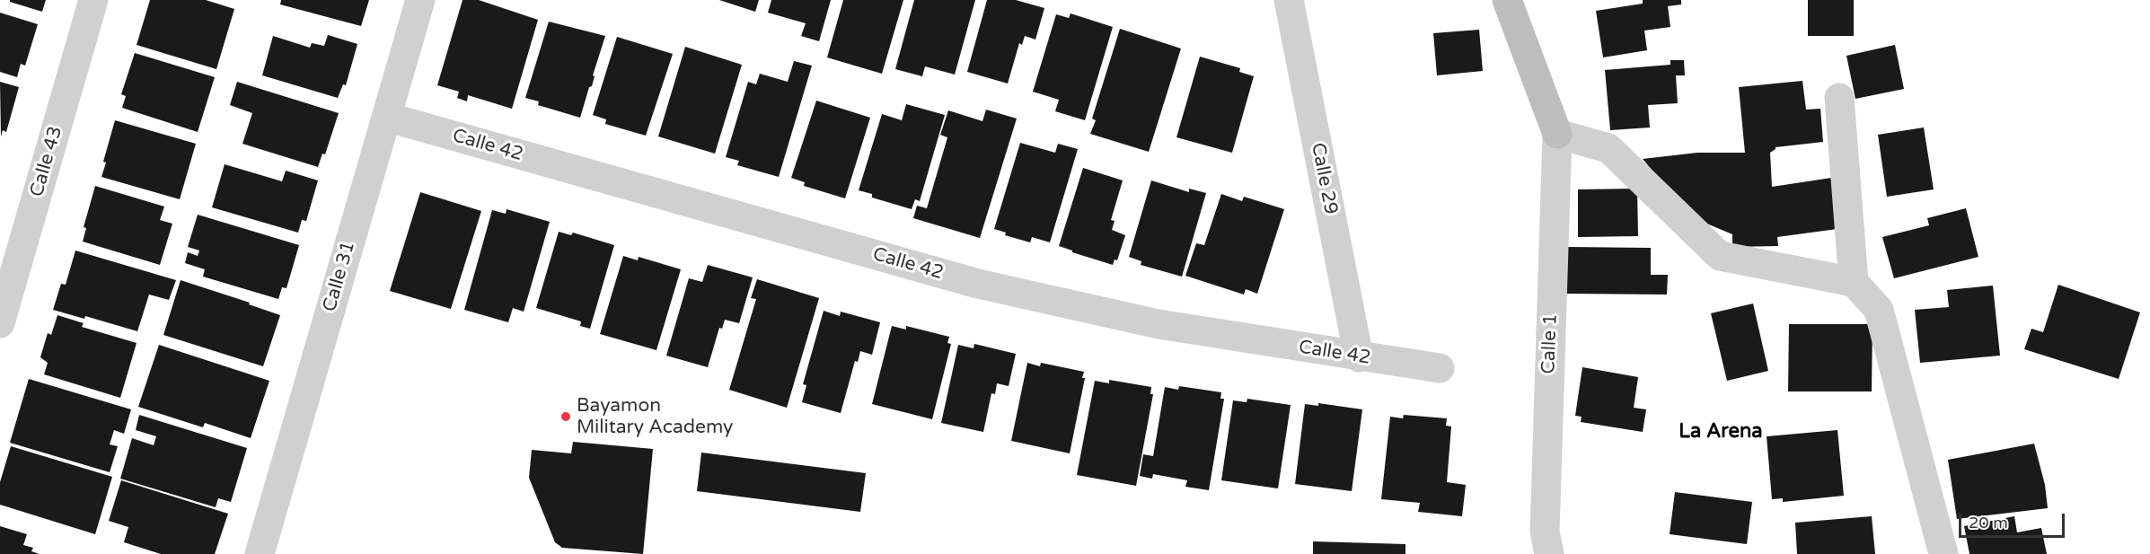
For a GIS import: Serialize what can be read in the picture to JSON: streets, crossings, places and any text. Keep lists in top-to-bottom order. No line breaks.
{"streets":{"street":["Calle 42","Calle 43","Calle 29","Calle 31","Calle 1"]},"crossings":[["Calle 42","Calle 29"],["Calle 42","Calle 31"]],"districts":["La Arena"],"places":["Bayamon Military Academy"],"scale_bar":"20 m"}
